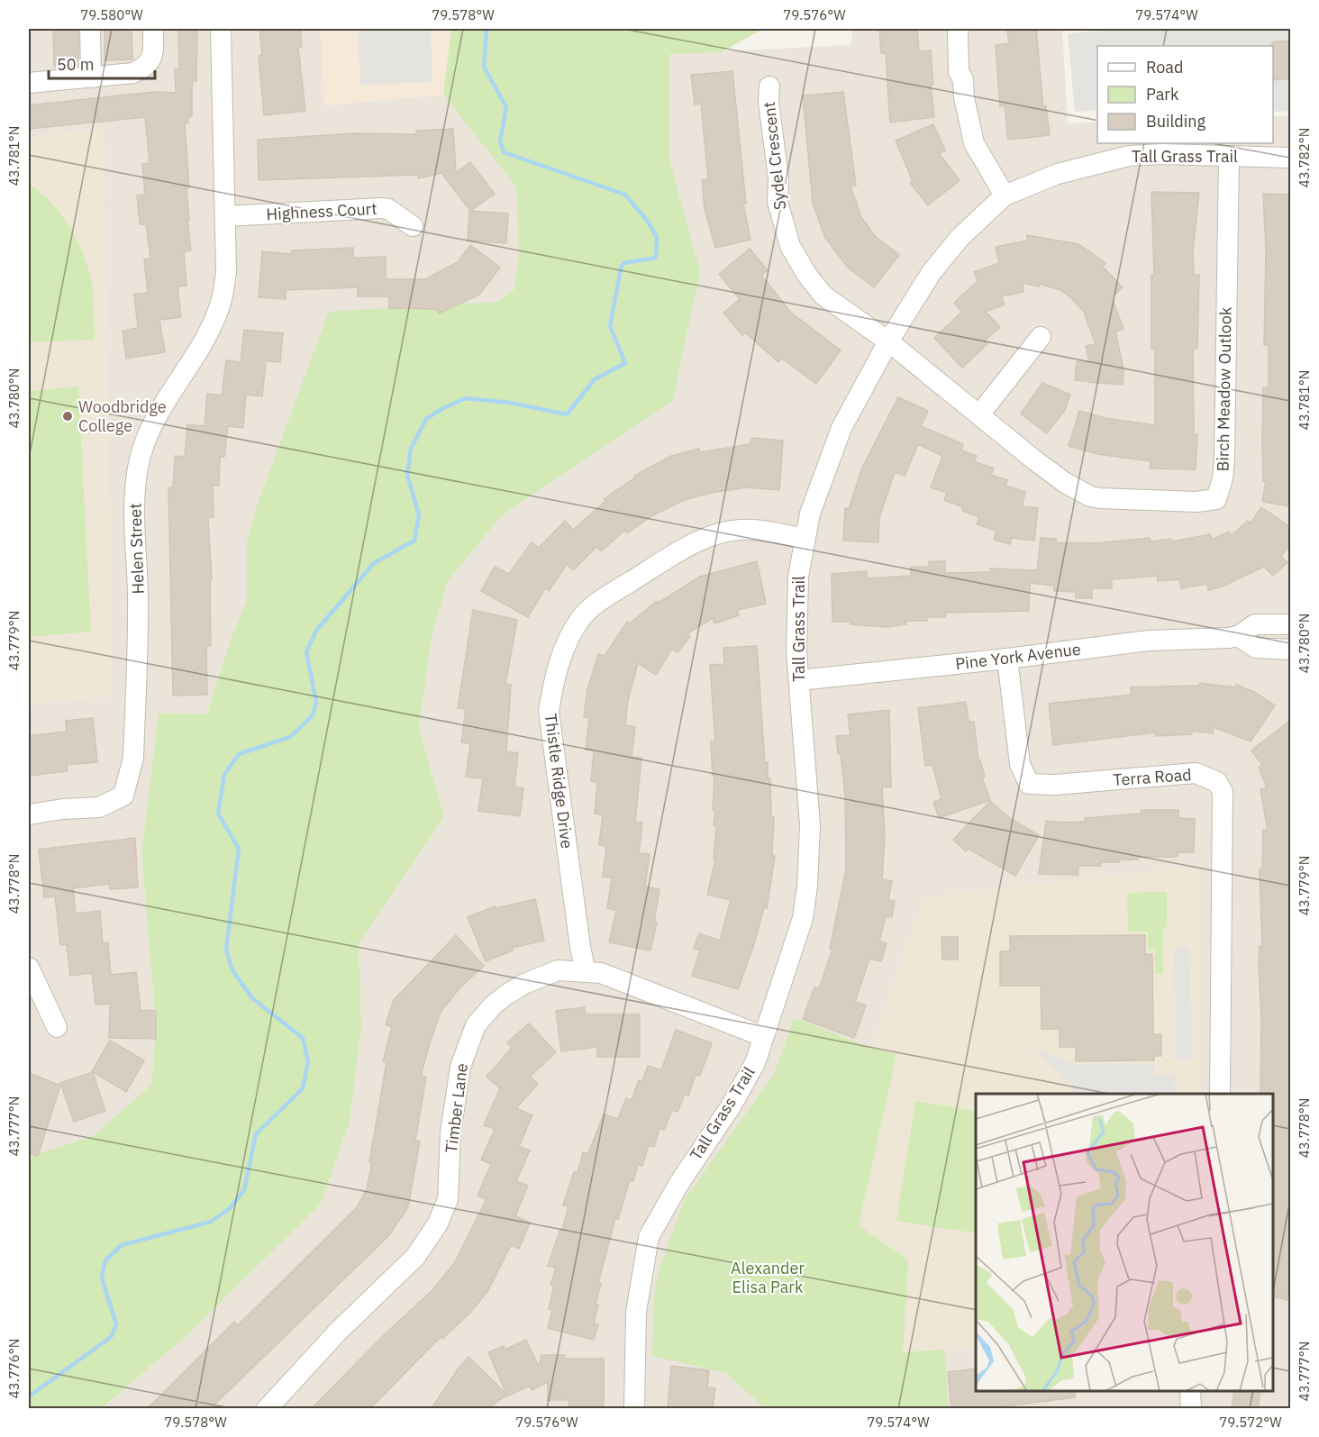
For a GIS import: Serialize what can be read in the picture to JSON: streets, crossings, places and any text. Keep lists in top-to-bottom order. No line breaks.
{"streets":{"street":["Sydel Crescent","Tall Grass Trail","Highness Court","Birch Meadow Outlook","Helen Street","Pine York Avenue","Terra Road","Thistle Ridge Drive","Timber Lane"]},"crossings":[["Sydel Crescent","Tall Grass Trail"],["Sydel Crescent","Birch Meadow Outlook"],["Tall Grass Trail","Birch Meadow Outlook"],["Tall Grass Trail","Pine York Avenue"],["Tall Grass Trail","Thistle Ridge Drive"],["Tall Grass Trail","Timber Lane"],["Highness Court","Helen Street"],["Pine York Avenue","Terra Road"],["Thistle Ridge Drive","Timber Lane"]],"parks":["Alexander Elisa Park"],"places":["Woodbridge College"],"legend":["Road","Park","Building"],"scale_bar":"50 m","coordinates":["79.580°W","79.578°W","79.576°W","79.574°W","43.781°N","43.782°N","43.780°N","43.779°N","43.778°N","43.777°N","43.776°N","79.572°W"]}
